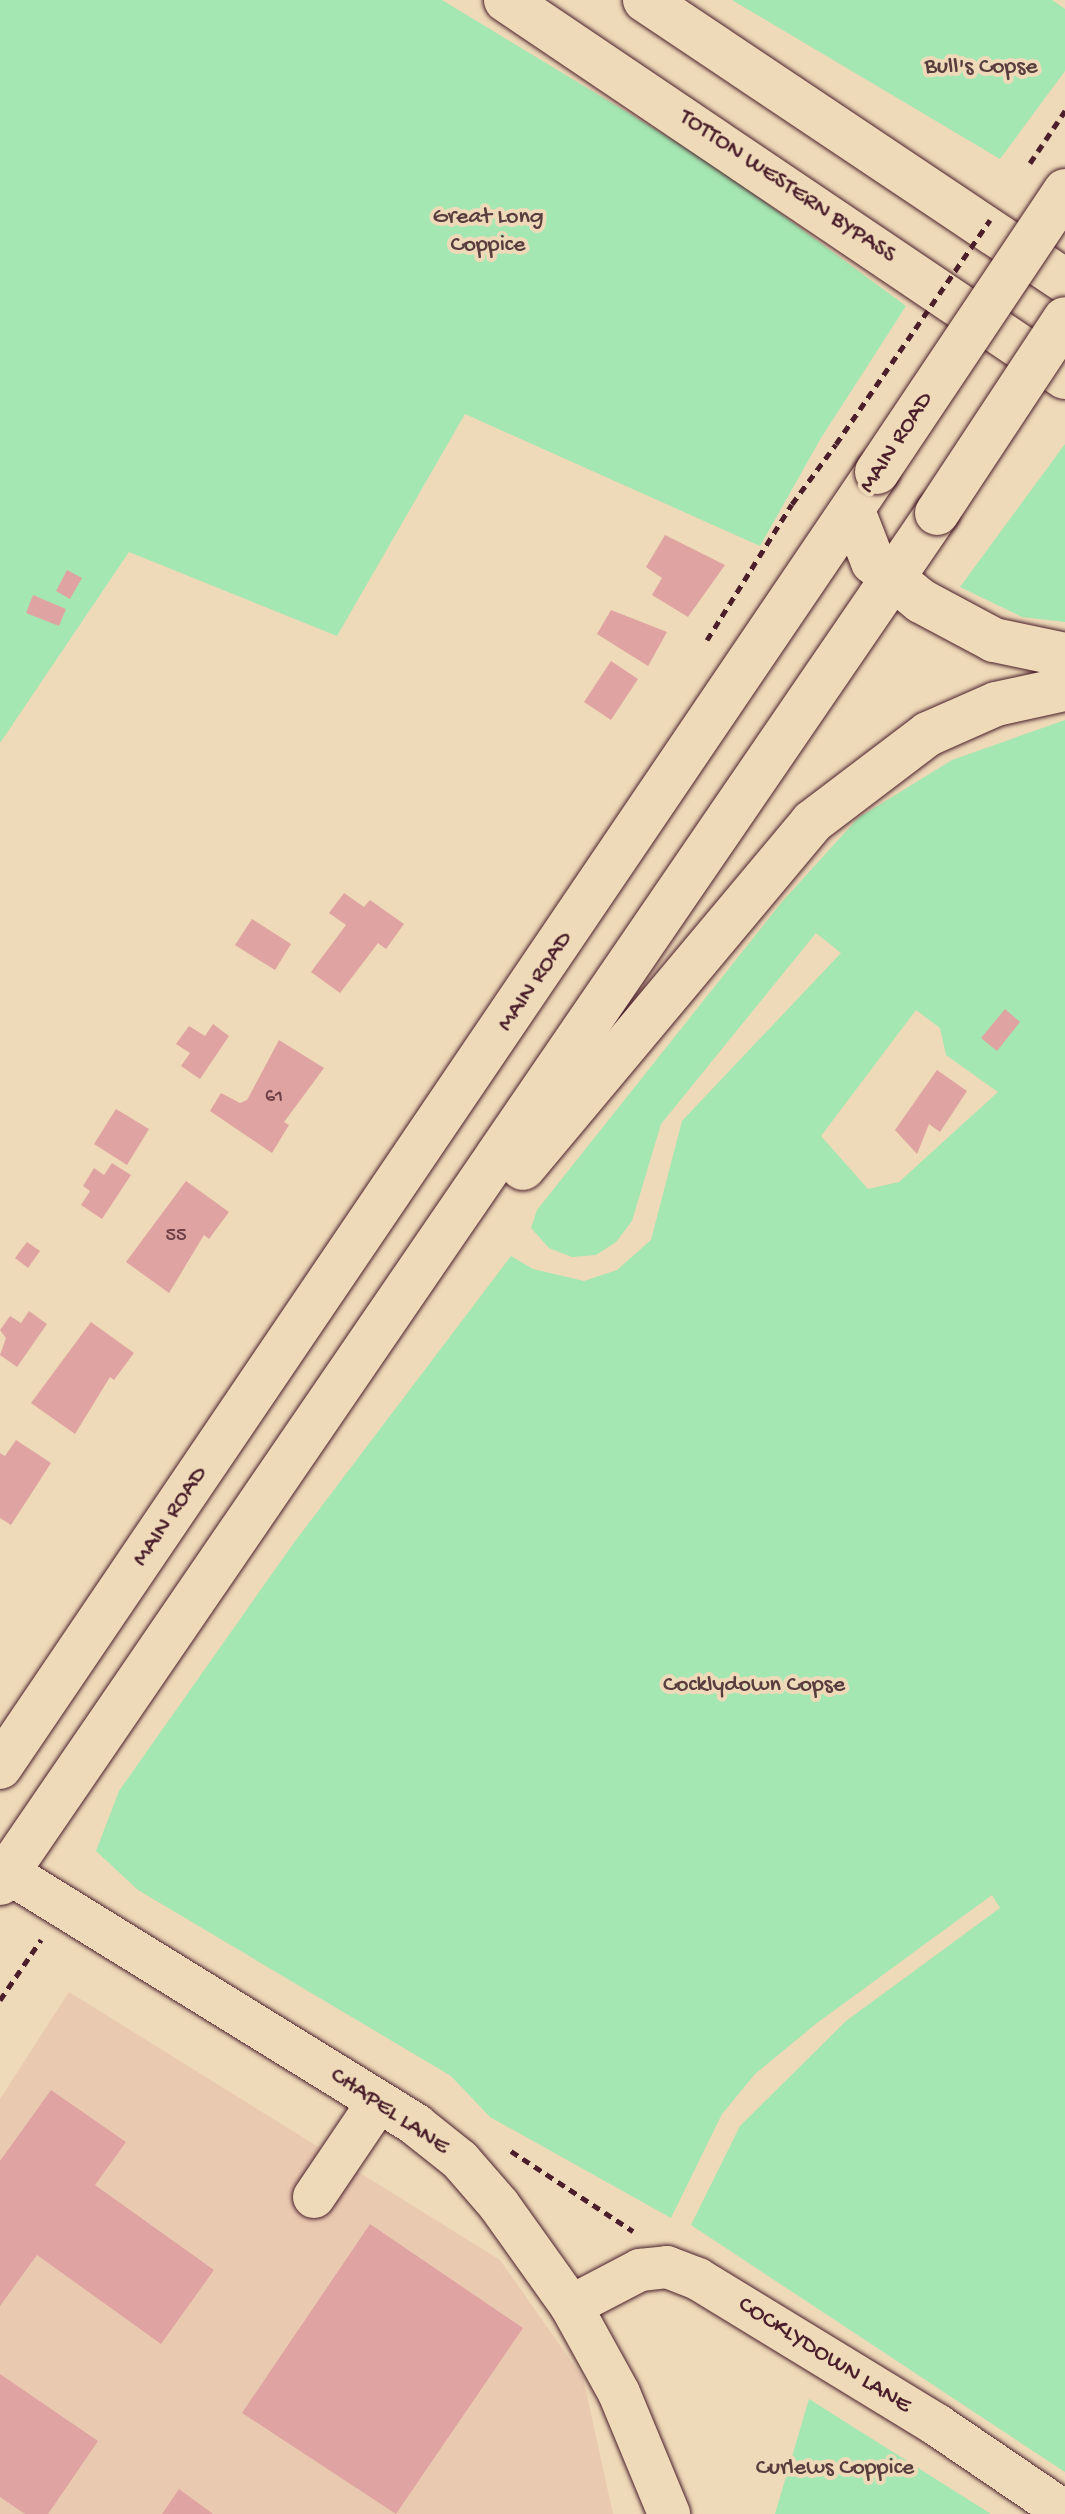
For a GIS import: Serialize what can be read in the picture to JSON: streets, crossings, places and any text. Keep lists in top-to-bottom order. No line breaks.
{"streets":{"main road":["TOTTON WESTERN BYPASS","MAIN ROAD"],"street":["CHAPEL LANE","COCKLYDOWN LANE"]},"crossings":[["CHAPEL LANE","COCKLYDOWN LANE"]],"parks":["Bull's Copse","Great Long Coppice","Cocklydown Copse","Curlews Coppice"],"house_numbers":["61","55"]}
